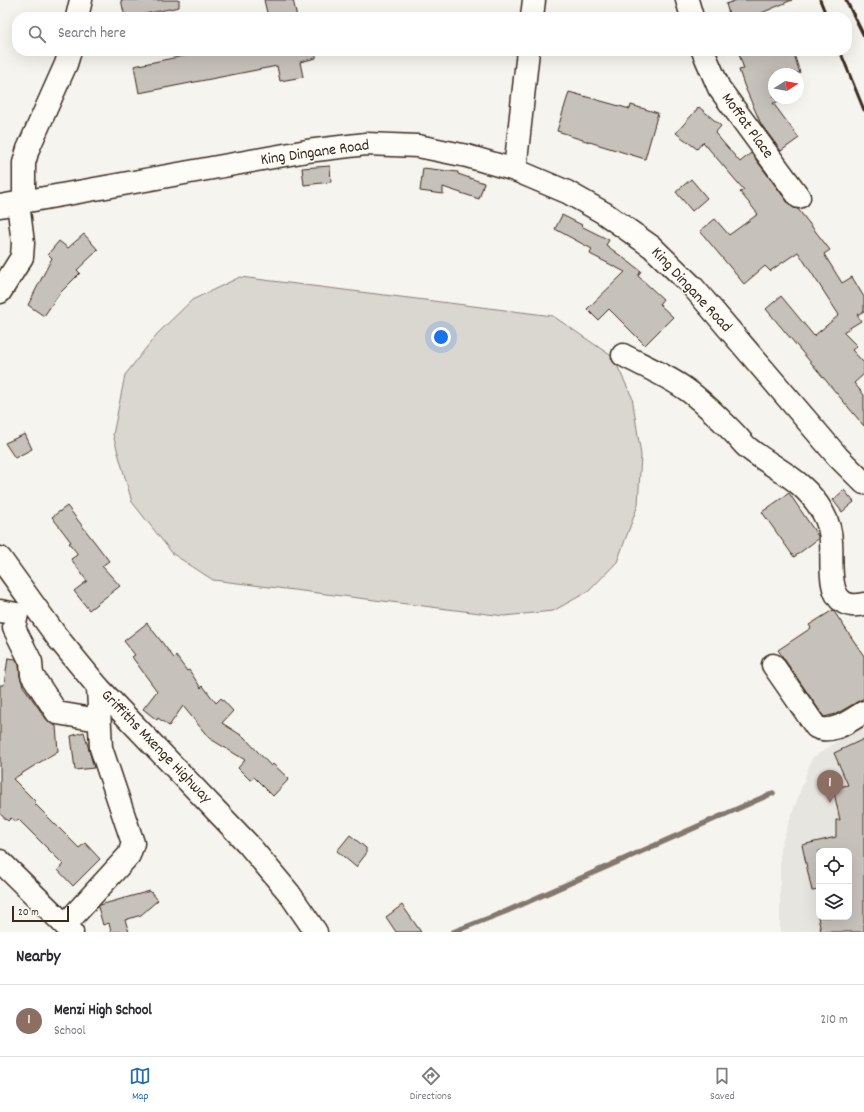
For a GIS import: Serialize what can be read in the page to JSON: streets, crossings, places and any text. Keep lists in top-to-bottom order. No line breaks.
{"streets":{"street":["Moffat Place","King Dingane Road","Griffiths Mxenge Highway"]},"scale_bar":"20 m","north":"right","page":{"search":"Search here","pins":"1","scale":"20 m","heading":"Nearby","list":[{"mark":"1","name":"Menzi High School","note":"School","value":"210 m"}],"nav":["Map","Directions","Saved"]}}
